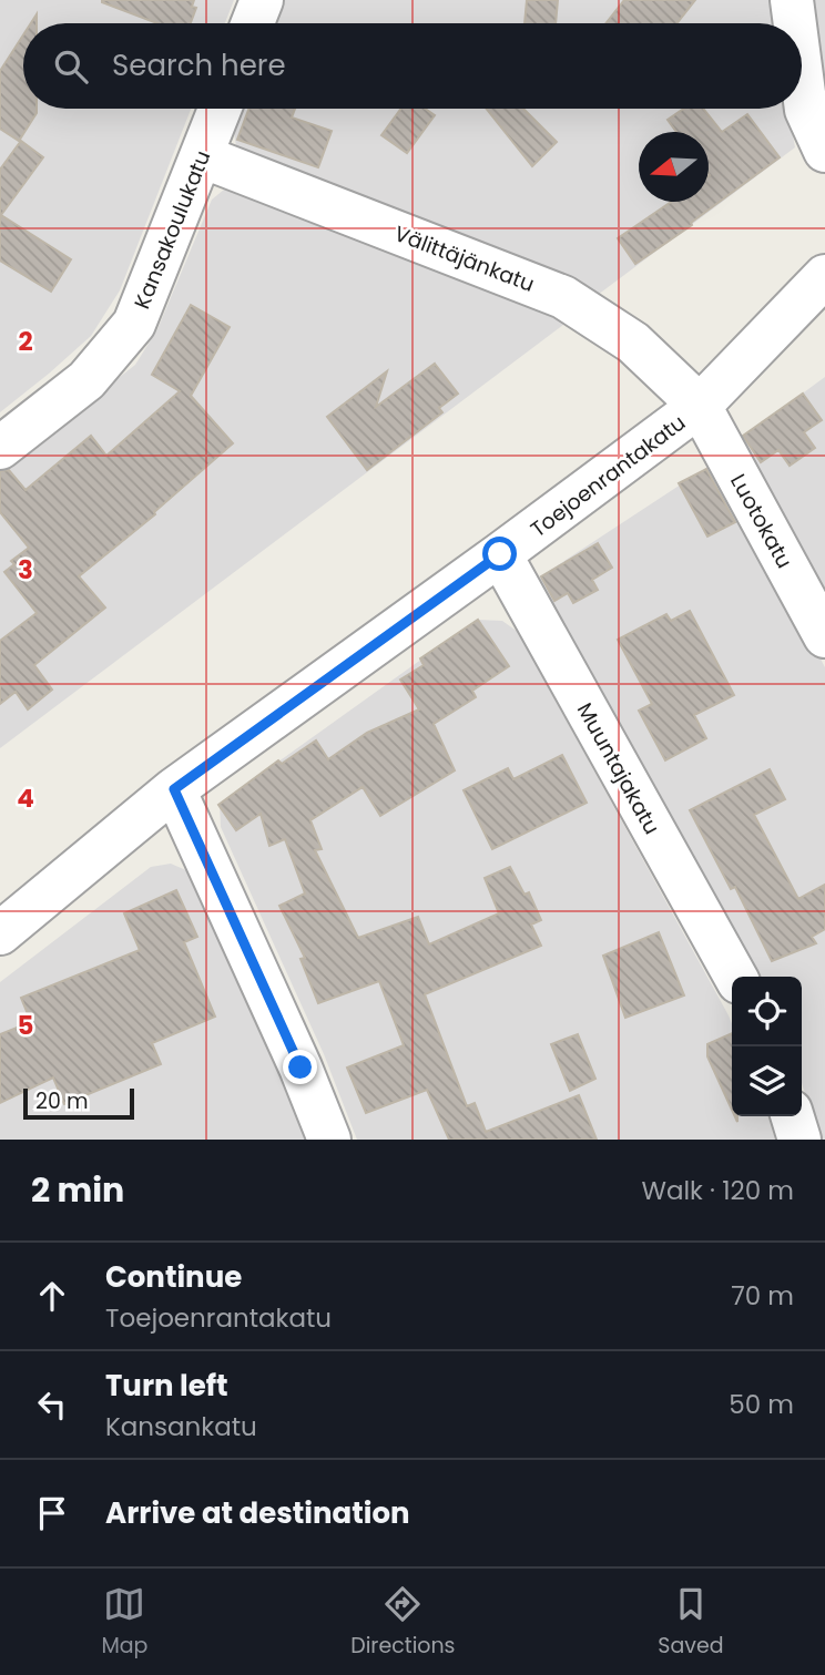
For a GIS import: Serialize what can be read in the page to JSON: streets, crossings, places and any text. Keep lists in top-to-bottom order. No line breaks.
{"streets":{"street":["Kansakoulukatu","Välittäjänkatu","Toejoenrantakatu","Luotokatu","Muuntajakatu"]},"crossings":[["Kansakoulukatu","Välittäjänkatu"],["Välittäjänkatu","Toejoenrantakatu"],["Välittäjänkatu","Luotokatu"],["Toejoenrantakatu","Luotokatu"],["Toejoenrantakatu","Muuntajakatu"]],"scale_bar":"20 m","north":"left","page":{"search":"Search here","scale":"20 m","heading":["2 min","Walk · 120 m"],"list":[["Continue","Toejoenrantakatu","70 m"],["Turn left","Kansankatu","50 m"],"Arrive at destination"],"nav":["Map","Directions","Saved"]},"grid":{"rows":["2","3","4","5"]}}
